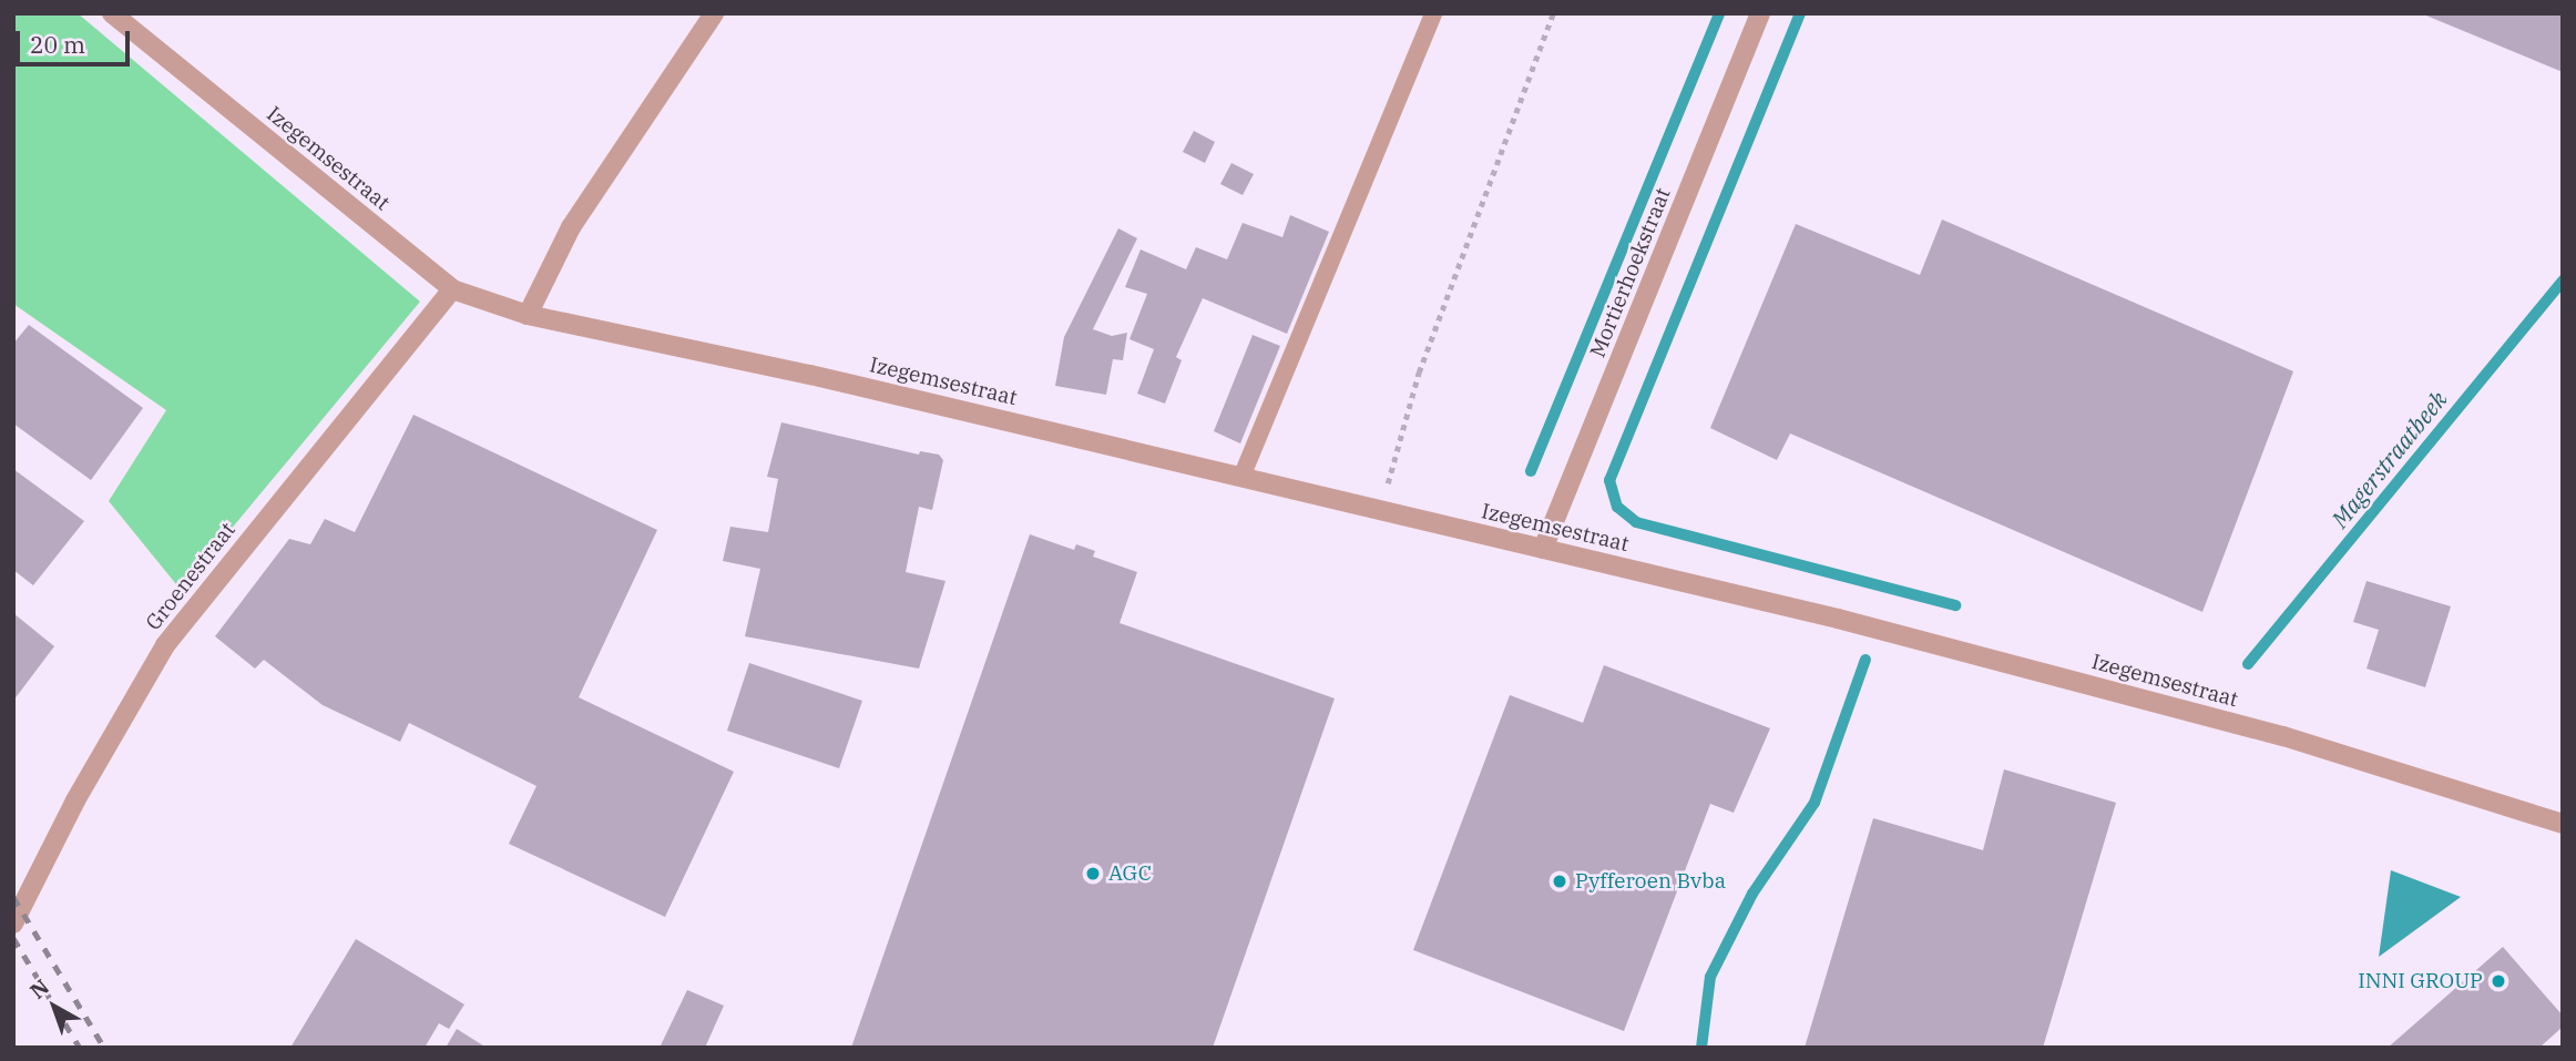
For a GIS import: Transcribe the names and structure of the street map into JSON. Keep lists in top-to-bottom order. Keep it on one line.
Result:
{"streets":{"street":["Izegemsestraat","Mortierhoekstraat","Groenestraat"]},"crossings":[["Izegemsestraat","Mortierhoekstraat"],["Izegemsestraat","Groenestraat"]],"water":["Magerstraatbeek"],"places":["AGC","Pyfferoen Bvba","INNI GROUP"],"scale_bar":"20 m","north":"top left"}
